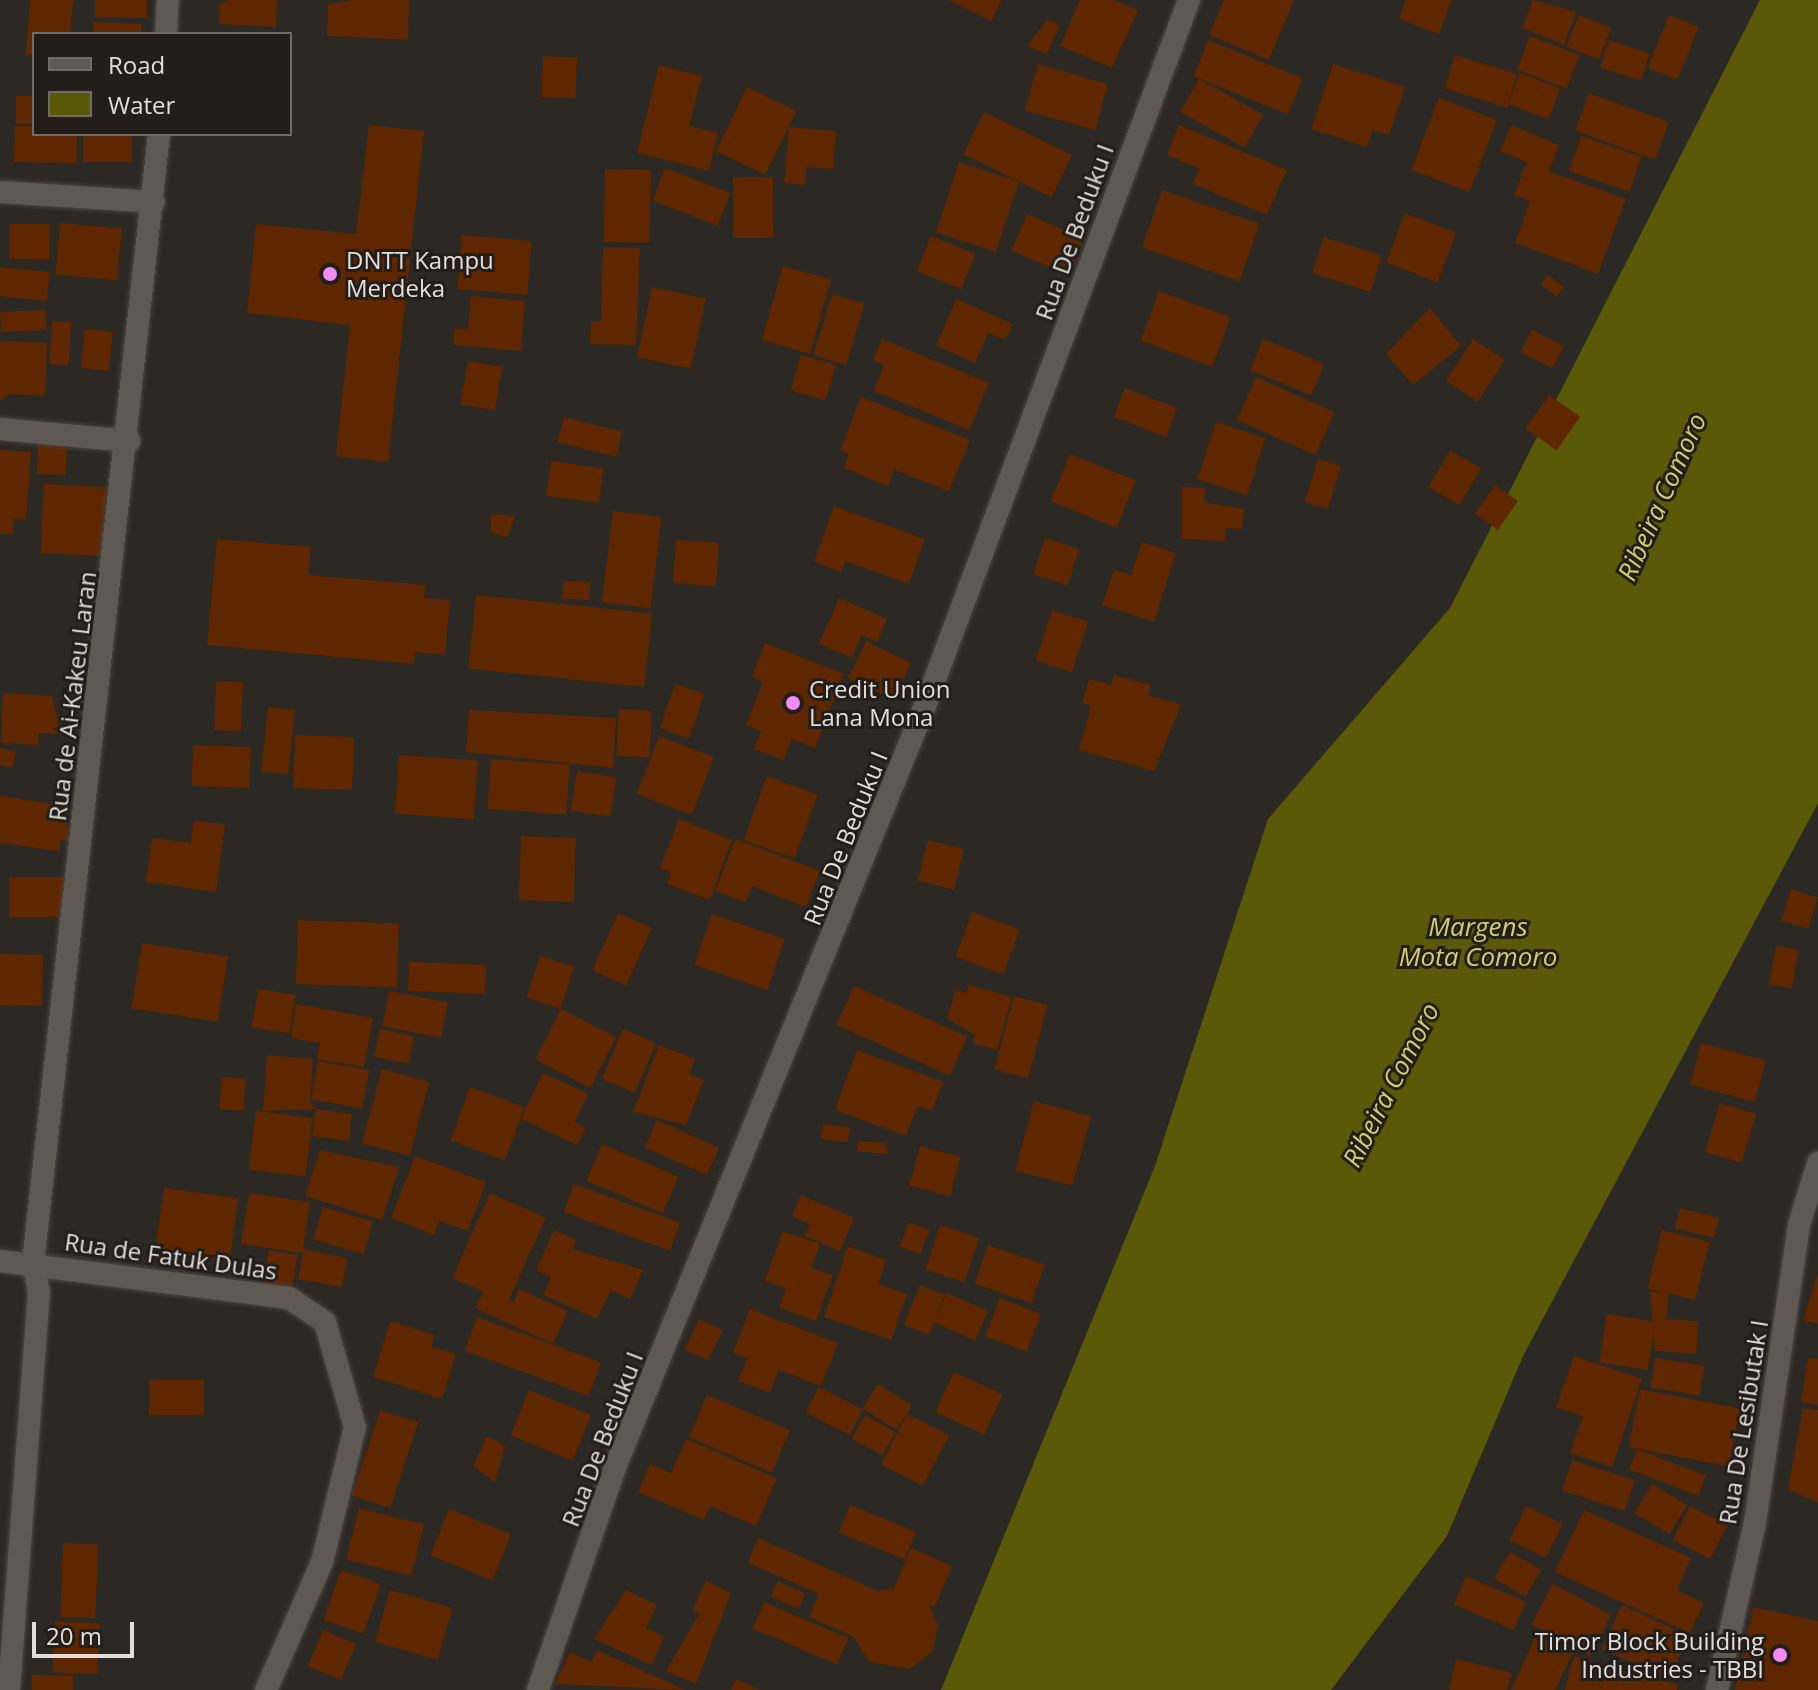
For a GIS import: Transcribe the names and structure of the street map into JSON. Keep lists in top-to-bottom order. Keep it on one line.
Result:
{"streets":{"street":["Rua De Beduku I","Rua de Ai-Kakeu Laran","Rua de Fatuk Dulas","Rua De Lesibutak I"]},"crossings":[["Rua de Ai-Kakeu Laran","Rua de Fatuk Dulas"]],"water":["Ribeira Comoro","Margens Mota Comoro"],"places":["DNTT Kampu Merdeka","Credit Union Lana Mona","Timor Block Building Industries - TBBI"],"legend":["Road","Water"],"scale_bar":"20 m"}
